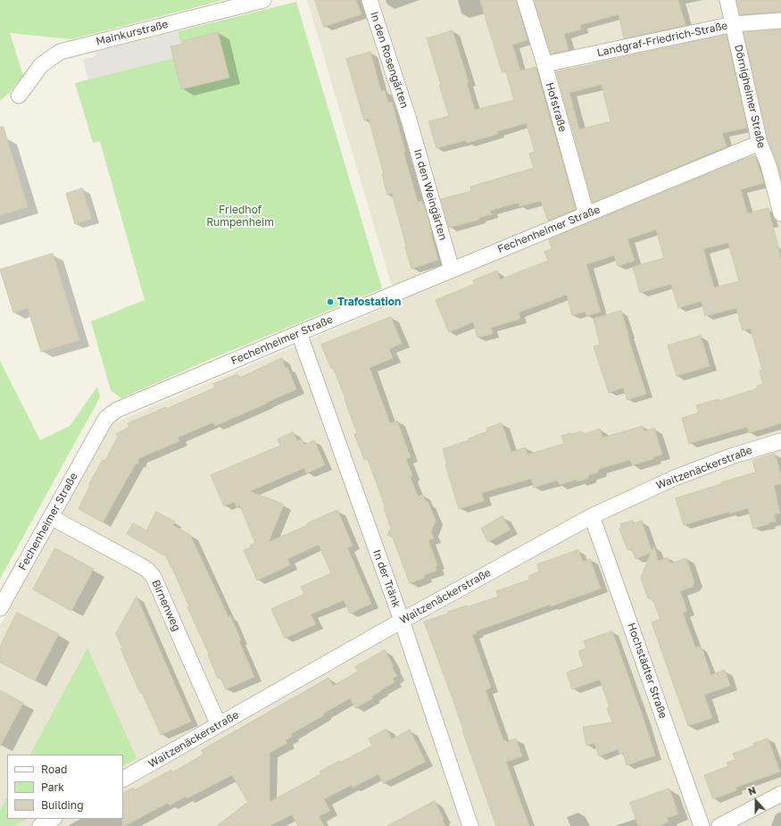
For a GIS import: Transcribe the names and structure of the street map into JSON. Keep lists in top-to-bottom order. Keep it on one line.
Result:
{"streets":{"street":["Mainkurstraße","Landgraf-Friedrich-Straße","In den Rosengärten","Dörnigheimer Straße","Hofstraße","In den Weingärten","Fechenheimer Straße","Waitzenäckerstraße","In der Tränk","Birnenweg","Hochstädter Straße"]},"crossings":[["Landgraf-Friedrich-Straße","Dörnigheimer Straße"],["Landgraf-Friedrich-Straße","Hofstraße"],["In den Rosengärten","In den Weingärten"],["Dörnigheimer Straße","Fechenheimer Straße"],["Hofstraße","Fechenheimer Straße"],["In den Weingärten","Fechenheimer Straße"],["Fechenheimer Straße","In der Tränk"],["Fechenheimer Straße","Birnenweg"],["Waitzenäckerstraße","In der Tränk"],["Waitzenäckerstraße","Birnenweg"],["Waitzenäckerstraße","Hochstädter Straße"]],"parks":["Friedhof Rumpenheim"],"places":["Trafostation"],"legend":["Road","Park","Building"],"north":"top"}
